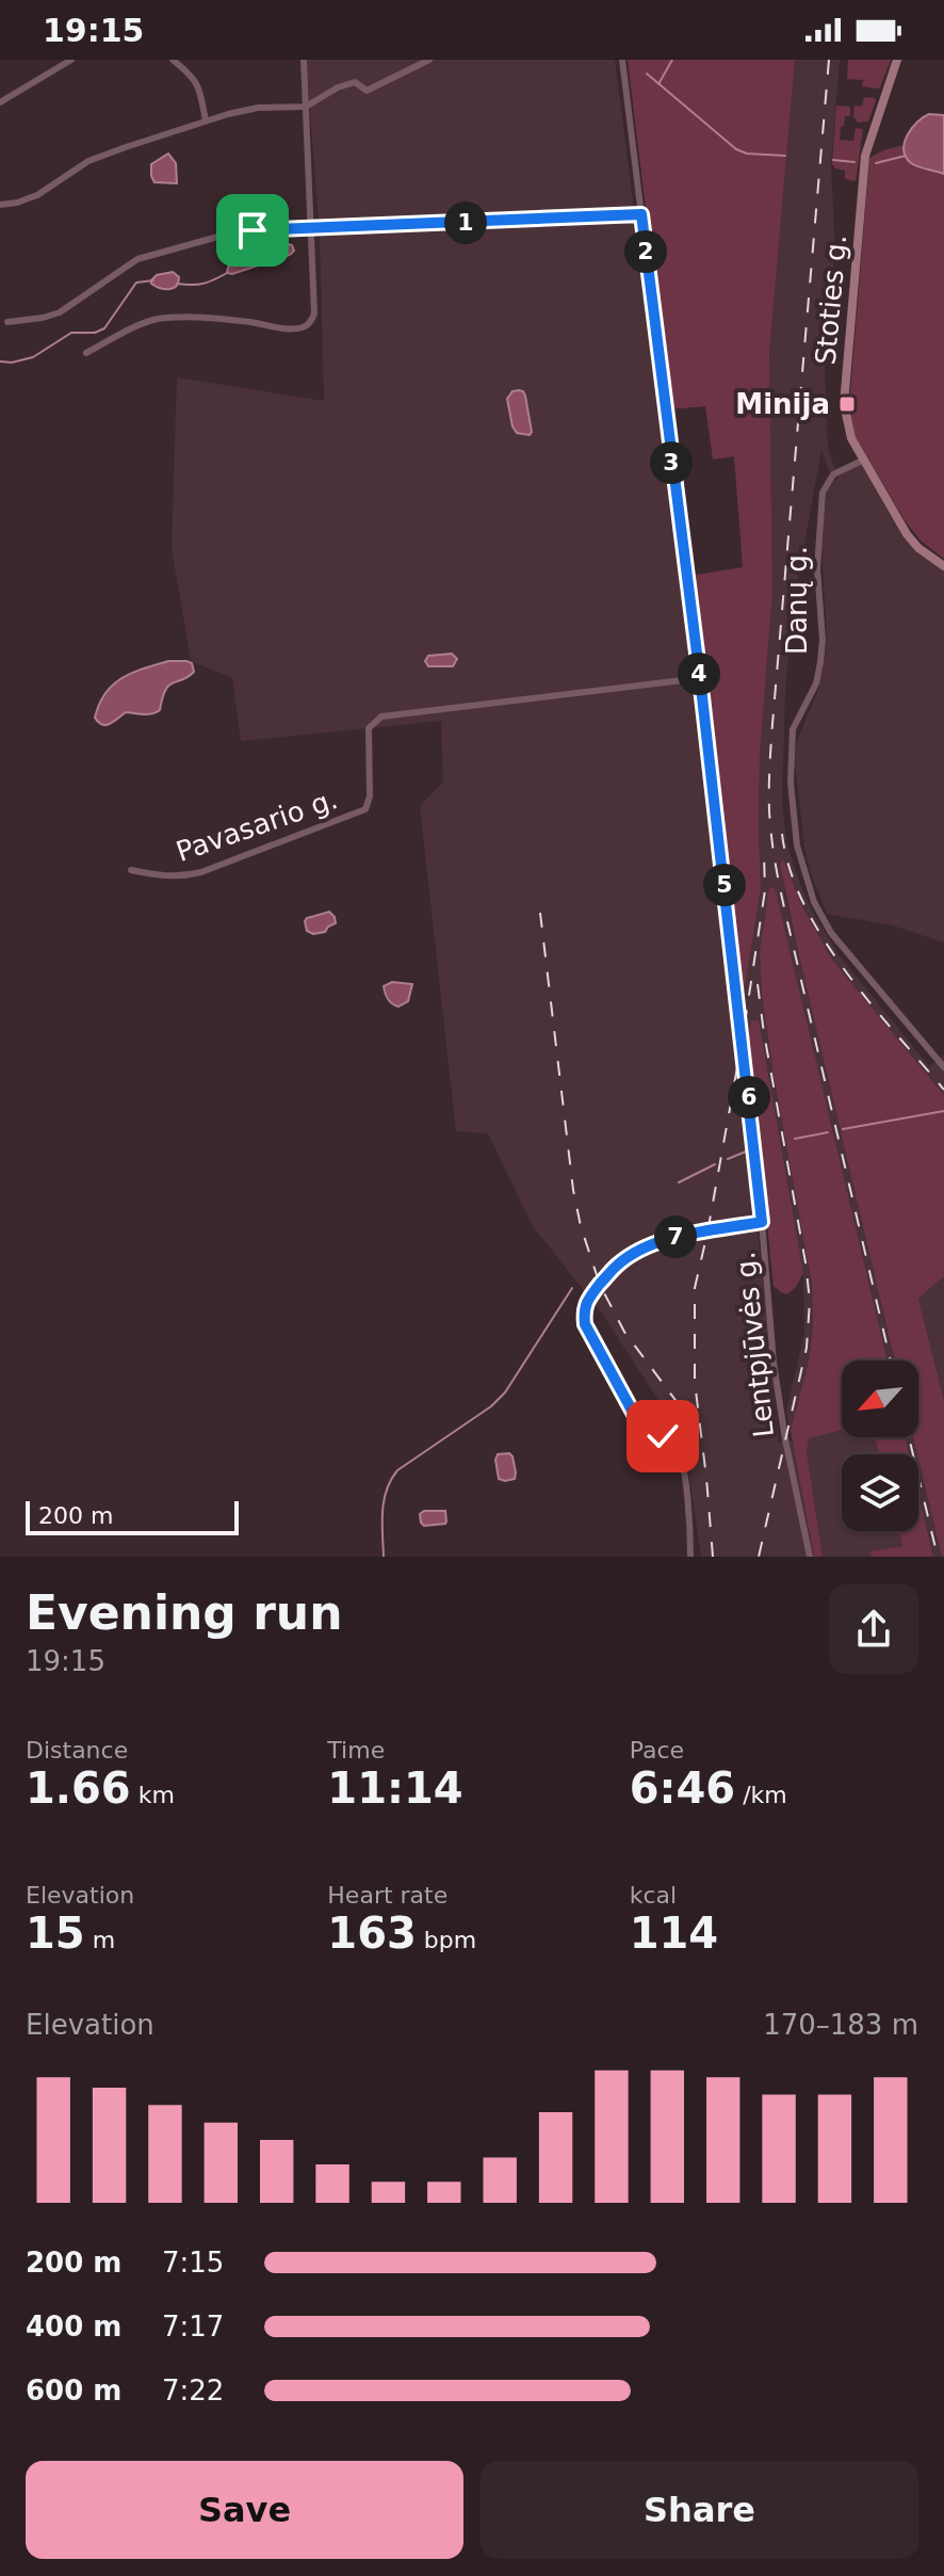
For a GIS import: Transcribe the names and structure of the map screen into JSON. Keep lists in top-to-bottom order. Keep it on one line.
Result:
{"streets":{"main road":["Stoties g."],"street":["Danų g.","Pavasario g.","Lentpjūvės g."]},"crossings":[["Stoties g.","Danų g."],["Pavasario g.","Lentpjūvės g."]],"places":{"transit":["Minija"]},"scale_bar":"200 m","north":"bottom left","page":{"status":"19:15","pins":["1","2","3","4","5","6","7"],"scale":"200 m","heading":["Evening run","19:15"],"stats":[["Distance","1.66 km"],["Time","11:14"],["Pace","6:46 /km"],["Elevation","15 m"],["Heart rate","163 bpm"],["kcal","114"]],"chart":["Elevation","170–183 m"],"list":[{"name":"200 m","note":"7:15"},{"name":"400 m","note":"7:17"},{"name":"600 m","note":"7:22"}],"buttons":["Save","Share"]}}
